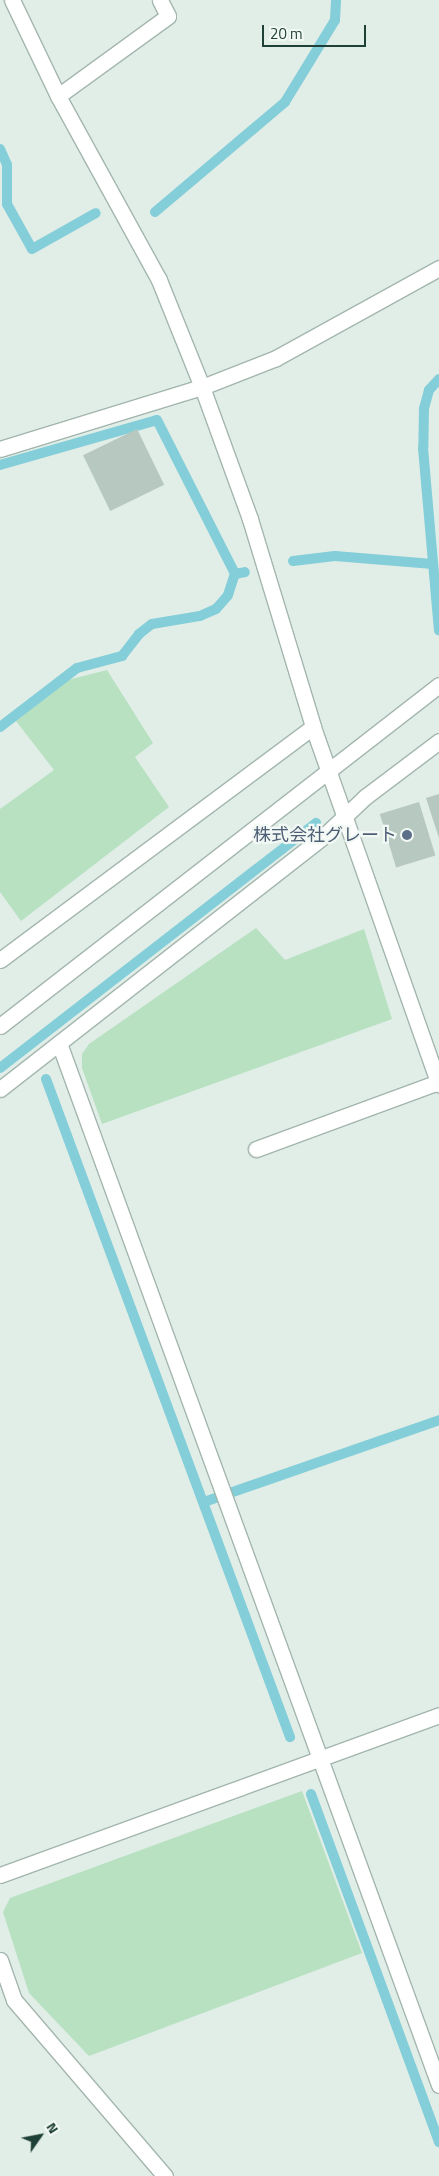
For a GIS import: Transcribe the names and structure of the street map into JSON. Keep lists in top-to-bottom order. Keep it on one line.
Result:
{"places":["株式会社グレート"],"scale_bar":"20 m","north":"top right"}
